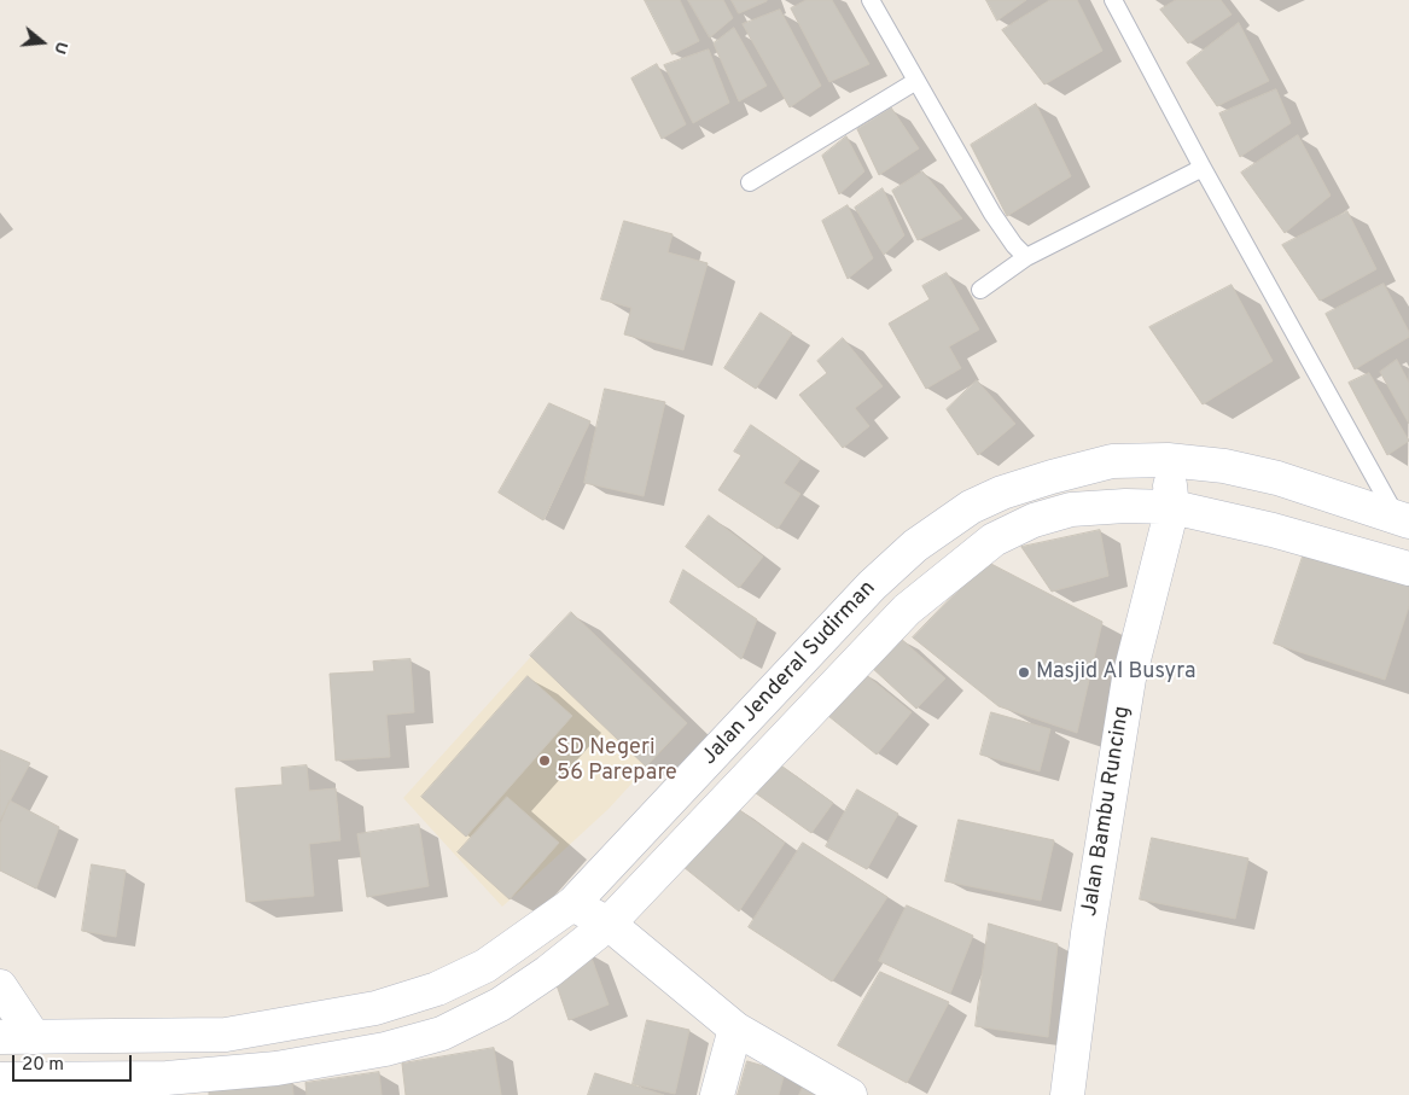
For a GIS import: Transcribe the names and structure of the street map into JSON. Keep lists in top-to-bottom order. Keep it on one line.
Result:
{"streets":{"main road":["Jalan Jenderal Sudirman","Jalan Bambu Runcing"]},"crossings":[["Jalan Jenderal Sudirman","Jalan Bambu Runcing"]],"places":["Masjid Al Busyra","SD Negeri 56 Parepare"],"scale_bar":"20 m","north":"right"}
